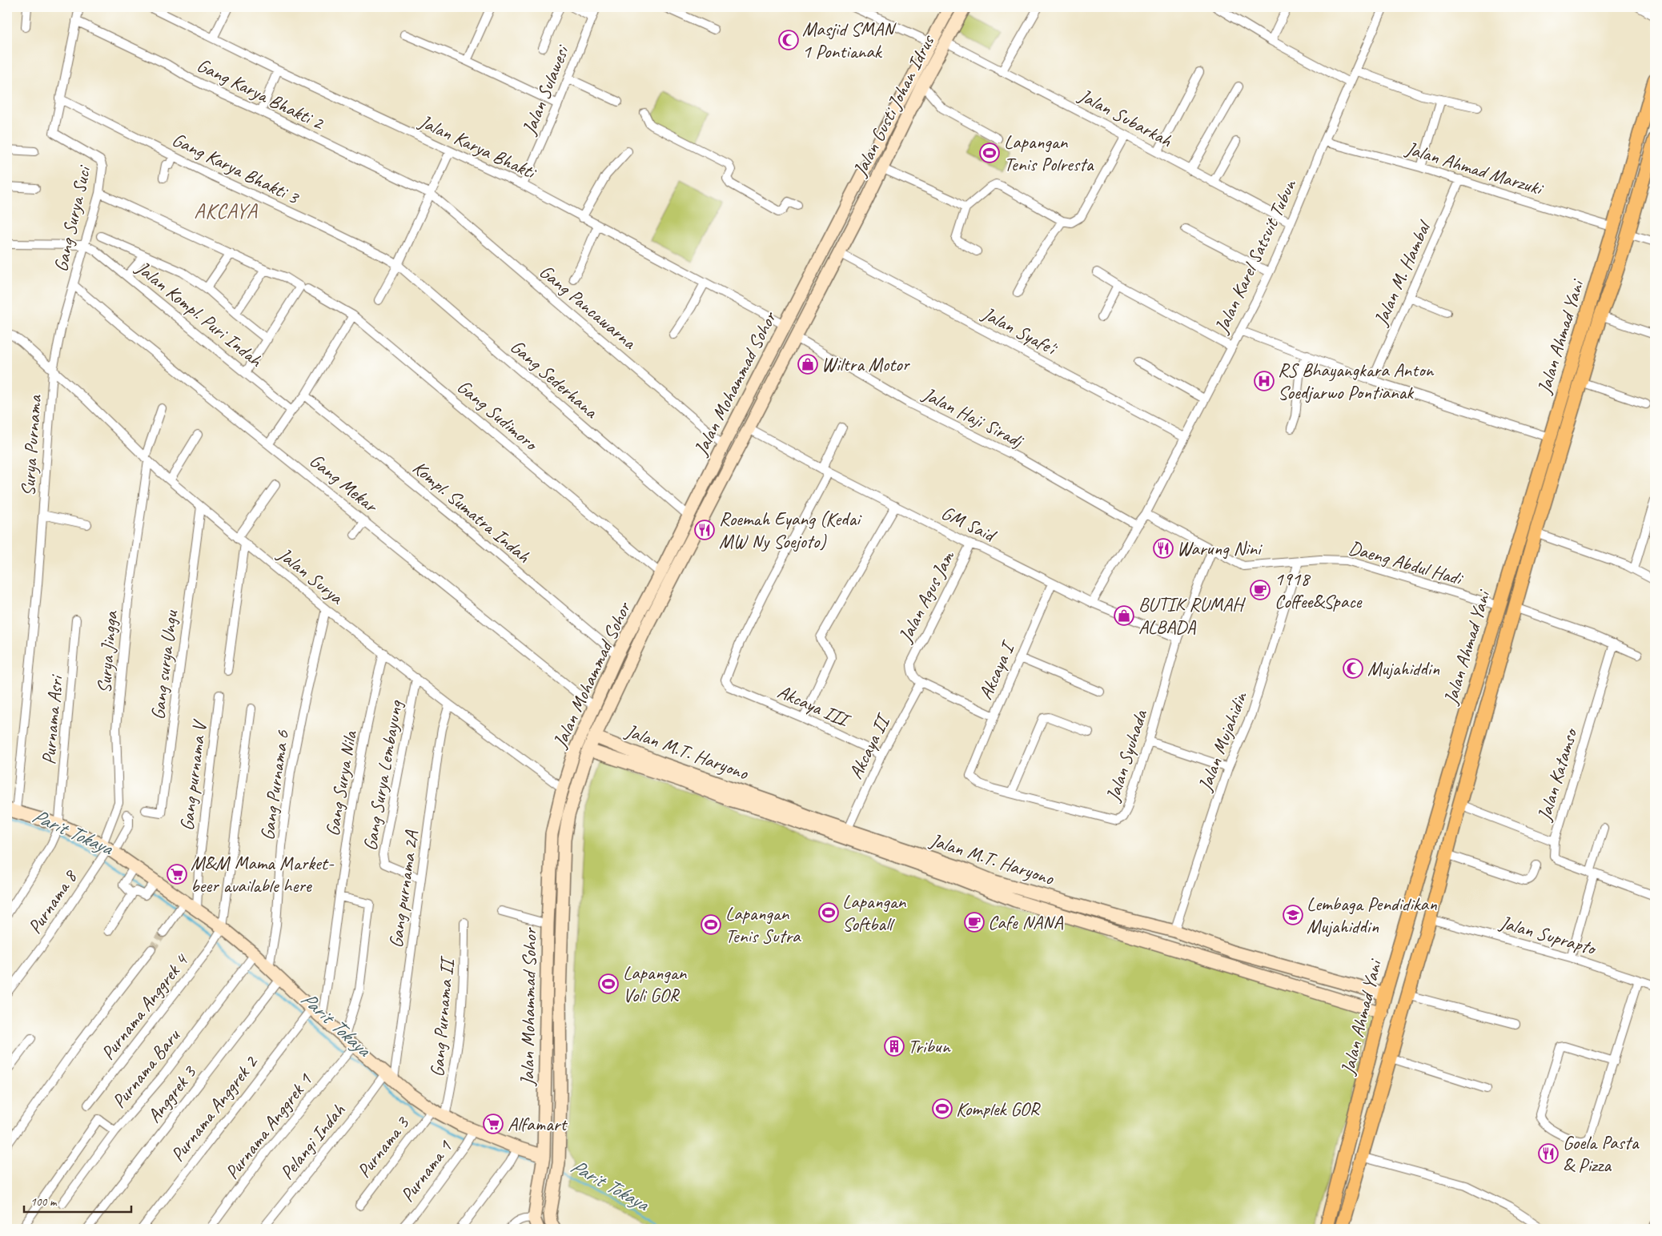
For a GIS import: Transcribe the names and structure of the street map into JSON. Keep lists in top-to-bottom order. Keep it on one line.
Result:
{"streets":{"main road":["Jalan Ahmad Yani"],"street":["Jalan Sulawesi","Gang Karya Bhakti 2","Jalan Gusti Johan Idrus","Jalan Subarkah","Jalan Karya Bhakti","Gang Karya Bhakti 3","Jalan Ahmad Marzuki","Gang Surya Suci","Jalan Karel Satsuit Tubun","Jalan M. Hambal","Gang Pancawarna","Jalan Kompl. Puri Indah","Jalan Syafe'i","Gang Sederhana","Jalan Mohammad Sohor","Gang Sudimoro","Jalan Haji Siradj","Surya Purnama","Gang Mekar","Kompl. Sumatra Indah","GM Said","Daeng Abdul Hadi","Jalan Surya","Jalan Agus Jam","Surya Jingga","Gang surya Ungu","Akcaya I","Akcaya III","Purnama Asri","Jalan Mujahidin","Akcaya II","Jalan M.T. Haryono","Jalan Syuhada","Jalan Katamso","Gang Surya Lembayung","Gang purnama V","Gang Surya Nila","Gang Purnama 6","Gang purnama 2A","Purnama 8","Jalan Suprapto","Purnama Anggrek 4","Gang Purnama II","Purnama Baru","Anggrek 3","Purnama Anggrek 2","Purnama Anggrek 1","Pelangi Indah","Purnama 3","Purnama 1"]},"crossings":[["Jalan Sulawesi","Jalan Karya Bhakti"],["Gang Karya Bhakti 2","Gang Surya Suci"],["Gang Karya Bhakti 2","Gang Pancawarna"],["Jalan Gusti Johan Idrus","Jalan Subarkah"],["Jalan Gusti Johan Idrus","Jalan Mohammad Sohor"],["Jalan Subarkah","Jalan Karel Satsuit Tubun"],["Jalan Karya Bhakti","Jalan Mohammad Sohor"],["Gang Karya Bhakti 3","Gang Surya Suci"],["Gang Karya Bhakti 3","Gang Sederhana"],["Jalan Ahmad Marzuki","Jalan Karel Satsuit Tubun"],["Jalan Ahmad Marzuki","Jalan M. Hambal"],["Jalan Ahmad Marzuki","Jalan Ahmad Yani"],["Gang Surya Suci","Jalan Kompl. Puri Indah"],["Gang Surya Suci","Gang Sudimoro"],["Gang Surya Suci","Surya Purnama"],["Gang Surya Suci","Gang Mekar"],["Gang Surya Suci","Jalan Surya"],["Jalan Karel Satsuit Tubun","Jalan Syafe'i"],["Jalan Karel Satsuit Tubun","Jalan Haji Siradj"],["Jalan Karel Satsuit Tubun","GM Said"],["Jalan Karel Satsuit Tubun","Daeng Abdul Hadi"],["Gang Pancawarna","Jalan Mohammad Sohor"],["Jalan Syafe'i","Jalan Mohammad Sohor"],["Jalan Ahmad Yani","Daeng Abdul Hadi"],["Jalan Ahmad Yani","Jalan M.T. Haryono"],["Jalan Ahmad Yani","Jalan Katamso"],["Jalan Ahmad Yani","Jalan Suprapto"],["Gang Sederhana","Jalan Mohammad Sohor"],["Jalan Mohammad Sohor","Gang Sudimoro"],["Jalan Mohammad Sohor","Jalan Haji Siradj"],["Jalan Mohammad Sohor","Gang Mekar"],["Jalan Mohammad Sohor","Kompl. Sumatra Indah"],["Jalan Mohammad Sohor","GM Said"],["Jalan Mohammad Sohor","Jalan Surya"],["Jalan Mohammad Sohor","Jalan M.T. Haryono"],["Surya Purnama","Jalan Surya"],["GM Said","Jalan Agus Jam"],["GM Said","Akcaya I"],["GM Said","Akcaya III"],["GM Said","Jalan Syuhada"],["Daeng Abdul Hadi","Jalan Mujahidin"],["Daeng Abdul Hadi","Jalan Syuhada"],["Jalan Surya","Surya Jingga"],["Jalan Surya","Gang surya Ungu"],["Jalan Surya","Gang Surya Lembayung"],["Jalan Surya","Gang Surya Nila"],["Jalan Surya","Gang Purnama 6"],["Jalan Surya","Gang purnama 2A"],["Jalan Agus Jam","Akcaya II"],["Surya Jingga","Purnama 8"],["Akcaya I","Jalan Syuhada"],["Akcaya III","Akcaya II"],["Jalan Mujahidin","Jalan M.T. Haryono"],["Akcaya II","Jalan M.T. Haryono"],["Gang Surya Lembayung","Gang purnama 2A"],["Gang purnama 2A","Pelangi Indah"]],"districts":["AKCAYA"],"water":["Parit Tokaya"],"places":{"mosque":["Masjid SMAN 1 Pontianak","Mujahiddin"],"sports":["Lapangan Tenis Polresta","Lapangan Softball","Lapangan Tenis Sutra","Lapangan Voli GOR","Komplek GOR"],"shop":["Wiltra Motor","BUTIK RUMAH ALBADA"],"hospital":["RS Bhayangkara Anton Soedjarwo Pontianak"],"restaurant":["Roemah Eyang (Kedai MW Ny Soejoto)","Warung Nini","Goela Pasta & Pizza"],"cafe":["1918 Coffee&Space","Cafe NANA"],"supermarket":["M&M Mama Market- beer available here","Alfamart"],"school or university":["Lembaga Pendidikan Mujahiddin"],"building":["Tribun"]},"scale_bar":"100 m"}
